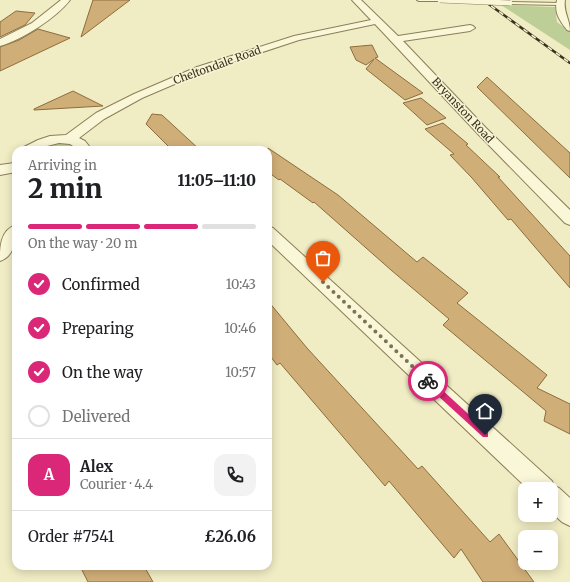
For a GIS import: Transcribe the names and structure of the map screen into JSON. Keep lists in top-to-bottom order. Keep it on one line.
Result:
{"streets":{"street":["Cheltondale Road","Bryanston Road"]},"crossings":[["Cheltondale Road","Bryanston Road"]],"page":{"heading":["2 min","Arriving in","11:05–11:10"],"panel":["Alex","Courier · 4.4","Order #7541","£26.06"],"bar":"On the way · 20 m","list":[["Confirmed","10:43"],["Preparing","10:46"],["On the way","10:57"],"Delivered"],"round":"A","map_buttons":["+","−"]}}
